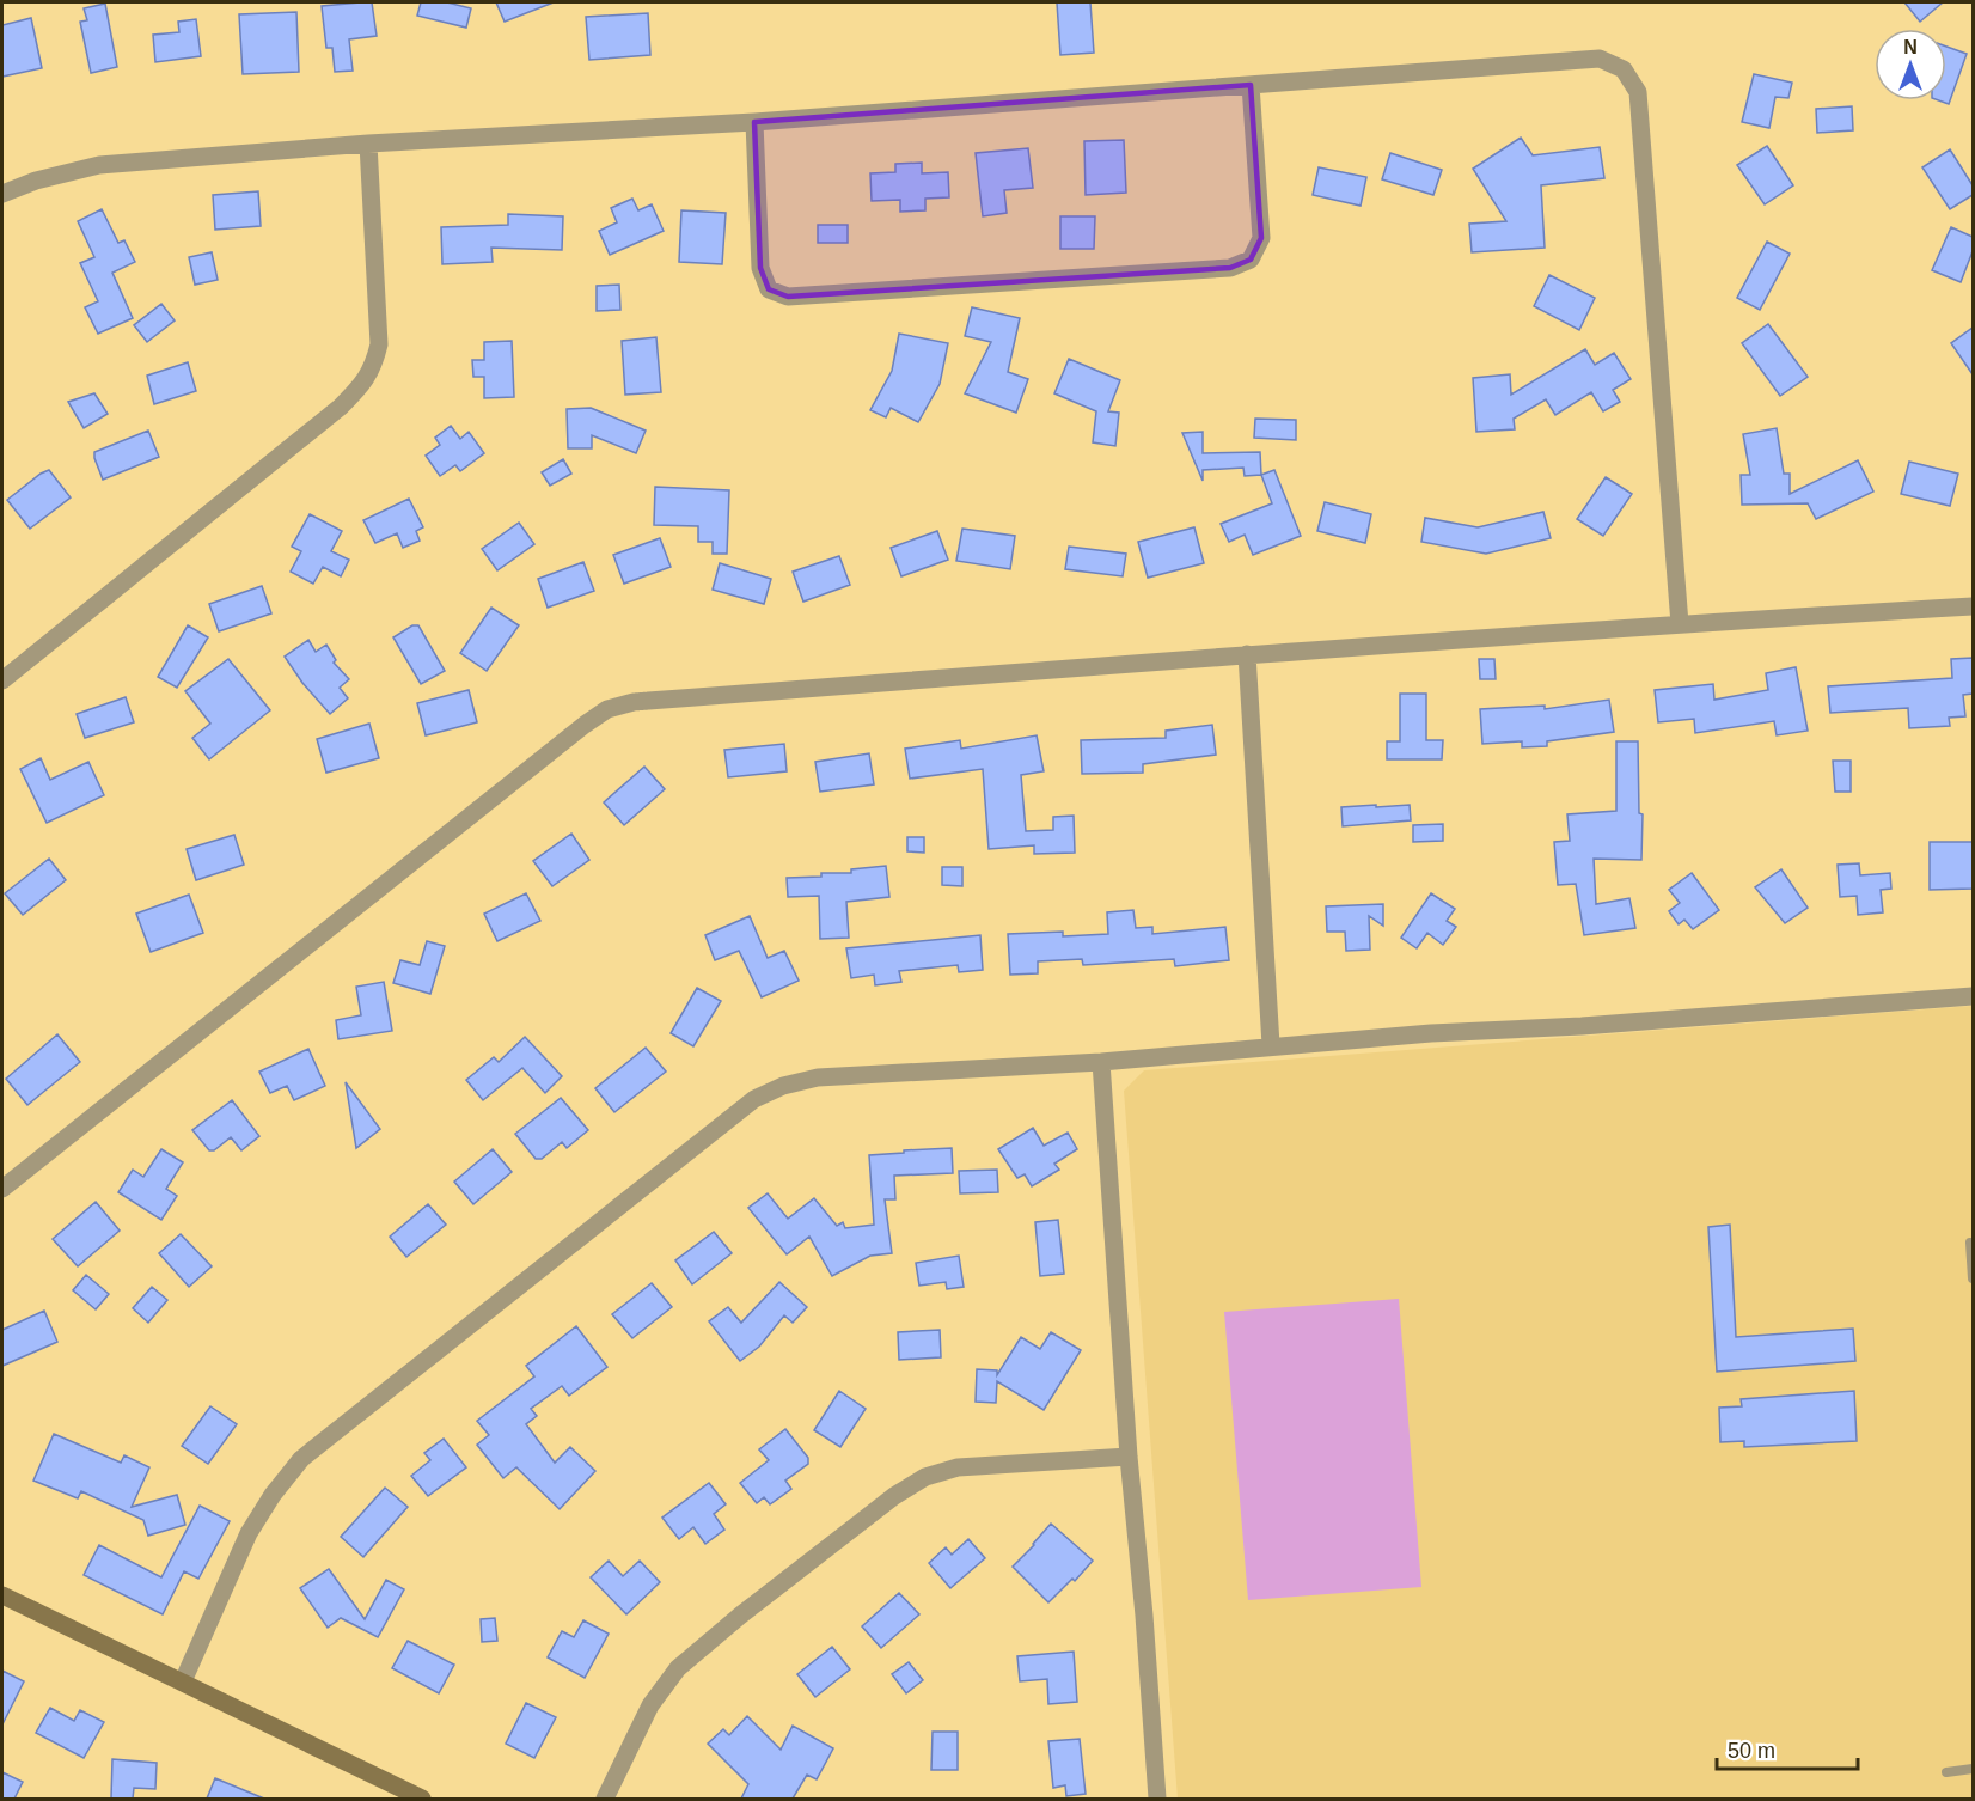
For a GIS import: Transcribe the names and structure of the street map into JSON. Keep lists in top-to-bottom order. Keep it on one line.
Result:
{"scale_bar":"50 m","north":"top"}
